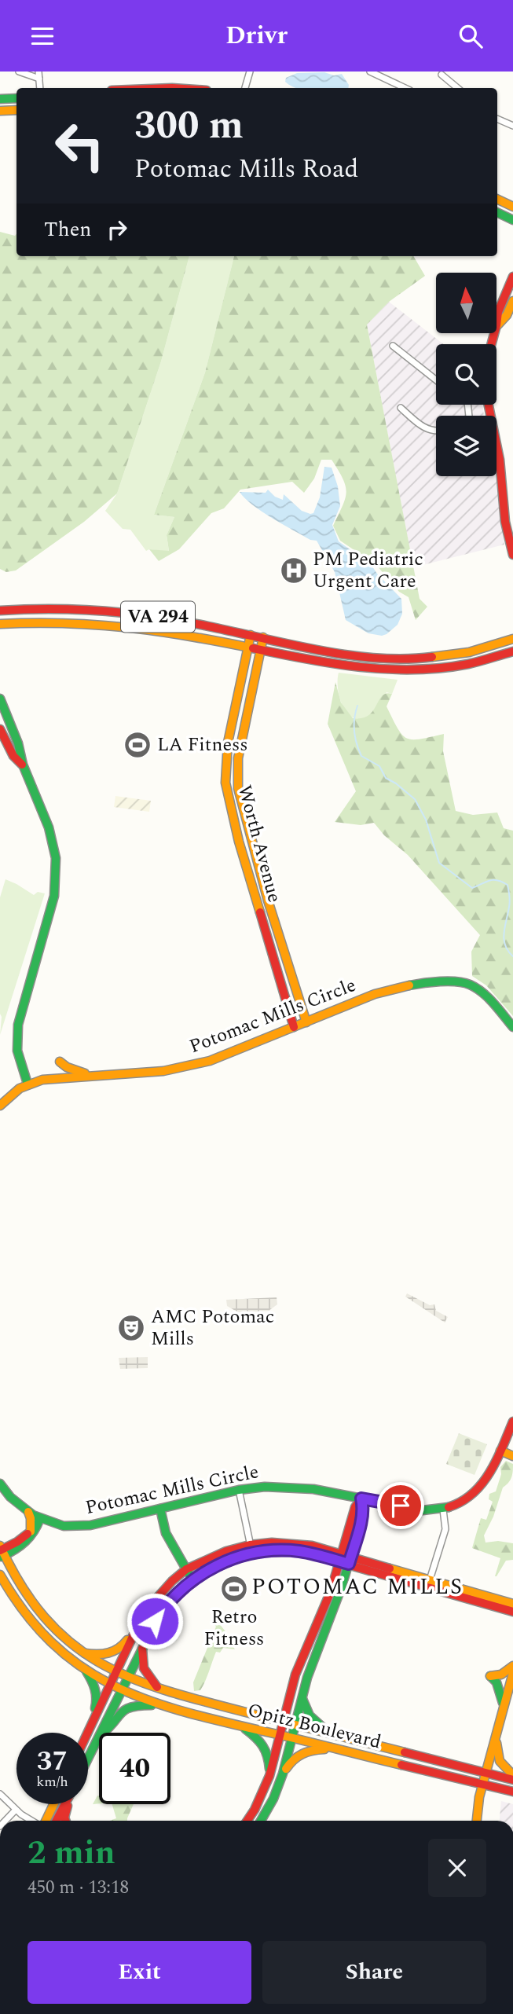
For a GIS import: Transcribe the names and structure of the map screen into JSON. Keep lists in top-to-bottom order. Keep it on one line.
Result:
{"streets":{"main road":["VA 294","Worth Avenue","Potomac Mills Circle","Opitz Boulevard"]},"crossings":[["VA 294","Worth Avenue"],["Worth Avenue","Potomac Mills Circle"]],"districts":["POTOMAC MILLS"],"places":{"hospital":["PM Pediatric Urgent Care"],"sports":["LA Fitness","Retro Fitness"],"theatre":["AMC Potomac Mills"]},"north":"top","page":{"header":"Drivr","turn":["300 m","Potomac Mills Road"],"then":"Then","speed":"37 km/h","limit":"40","heading":["2 min","450 m · 13:18"],"buttons":["Exit","Share"]}}
